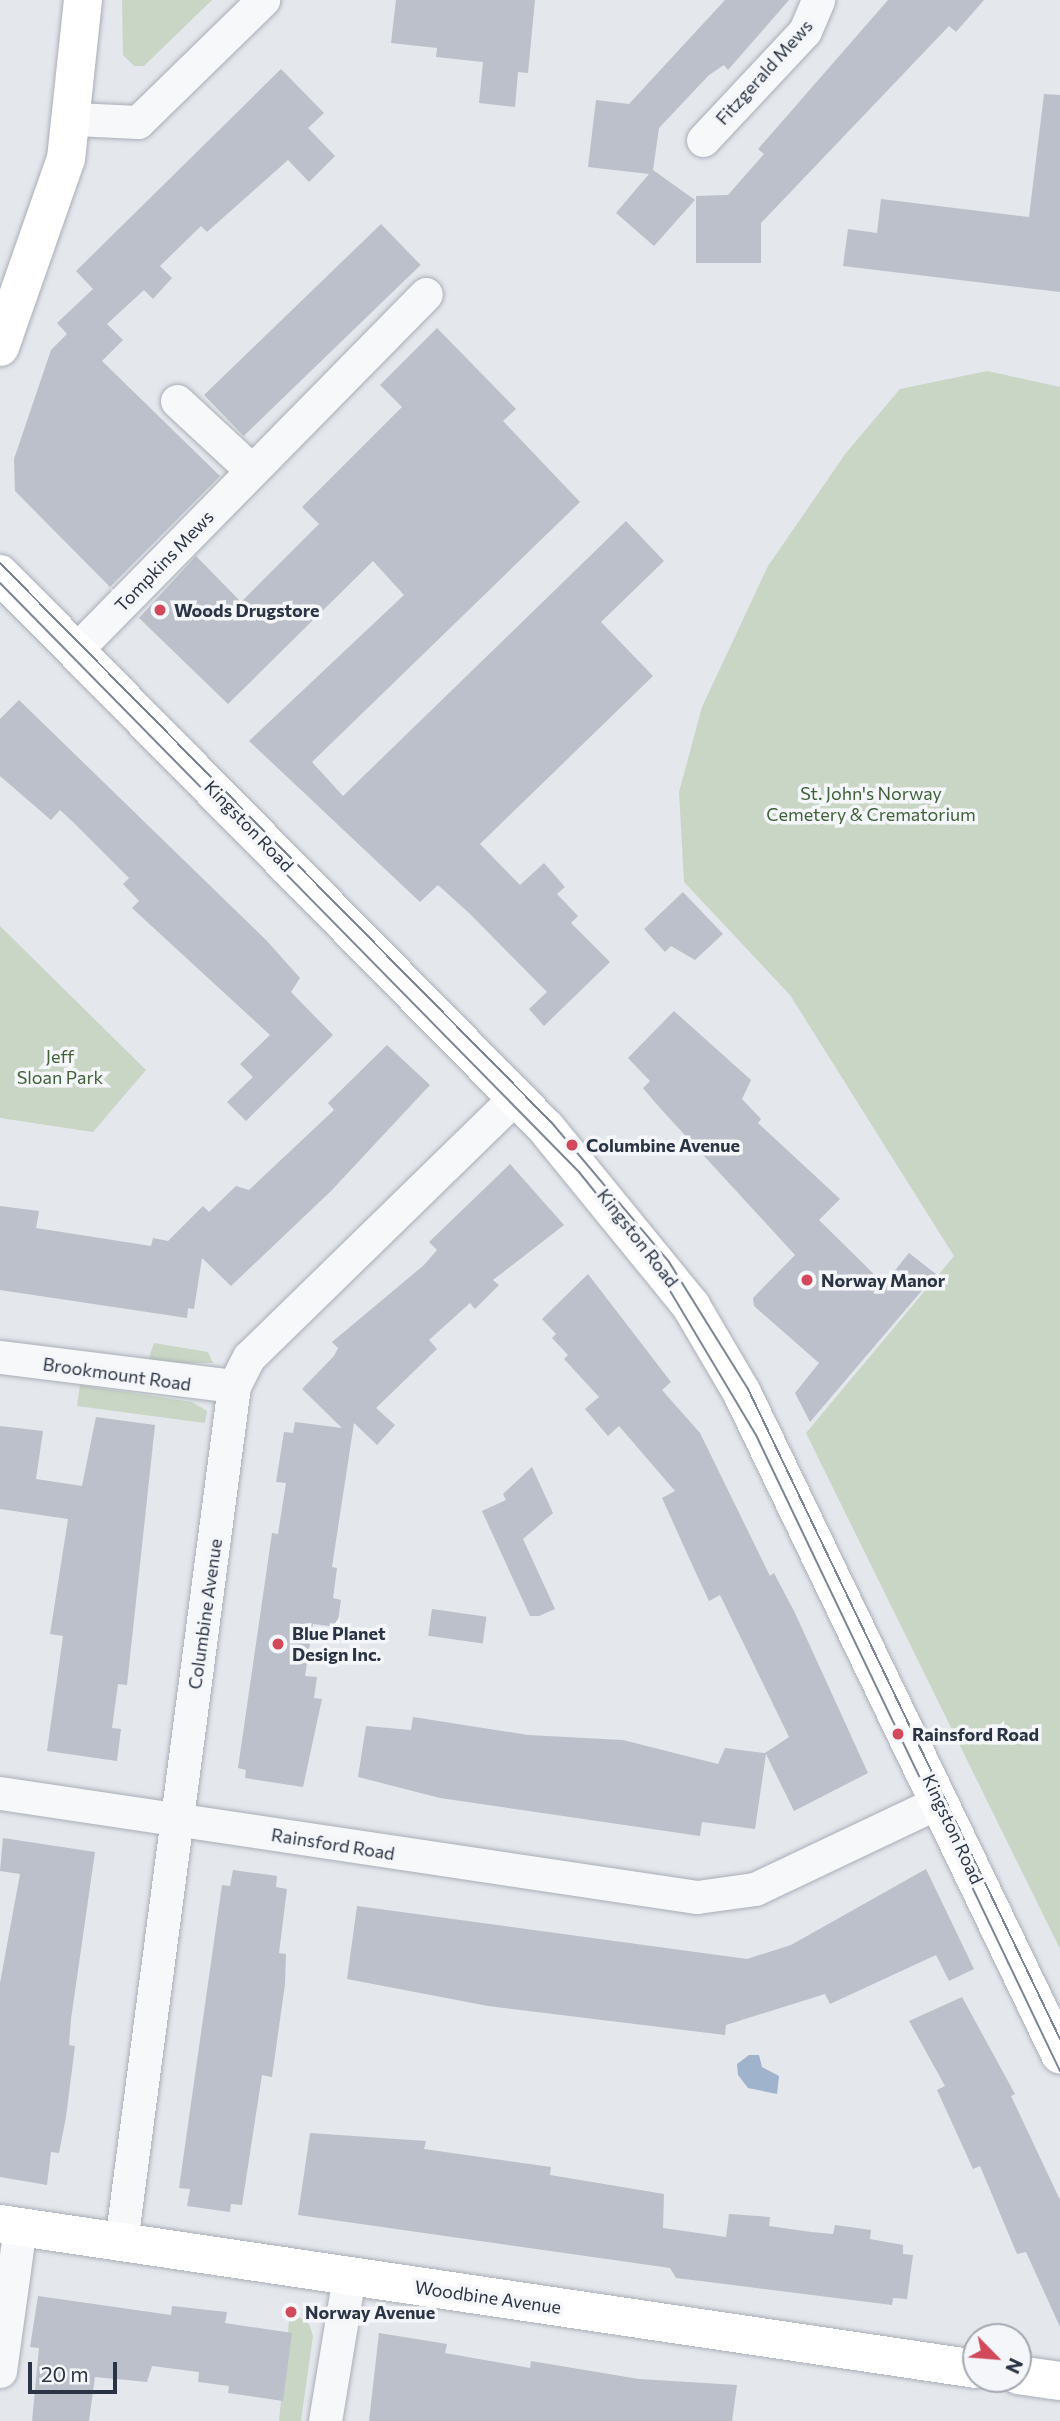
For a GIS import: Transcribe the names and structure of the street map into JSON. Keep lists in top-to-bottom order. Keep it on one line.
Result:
{"streets":{"main road":["Kingston Road","Woodbine Avenue"],"street":["Fitzgerald Mews","Tompkins Mews","Brookmount Road","Columbine Avenue","Rainsford Road"]},"crossings":[["Tompkins Mews","Kingston Road"],["Kingston Road","Columbine Avenue"],["Kingston Road","Rainsford Road"],["Brookmount Road","Columbine Avenue"],["Columbine Avenue","Rainsford Road"],["Columbine Avenue","Woodbine Avenue"]],"parks":["St. John's Norway Cemetery & Crematorium","Jeff Sloan Park"],"places":["Woods Drugstore","Columbine Avenue","Norway Manor","Blue Planet Design Inc.","Rainsford Road","Norway Avenue"],"scale_bar":"20 m","north":"bottom right"}
